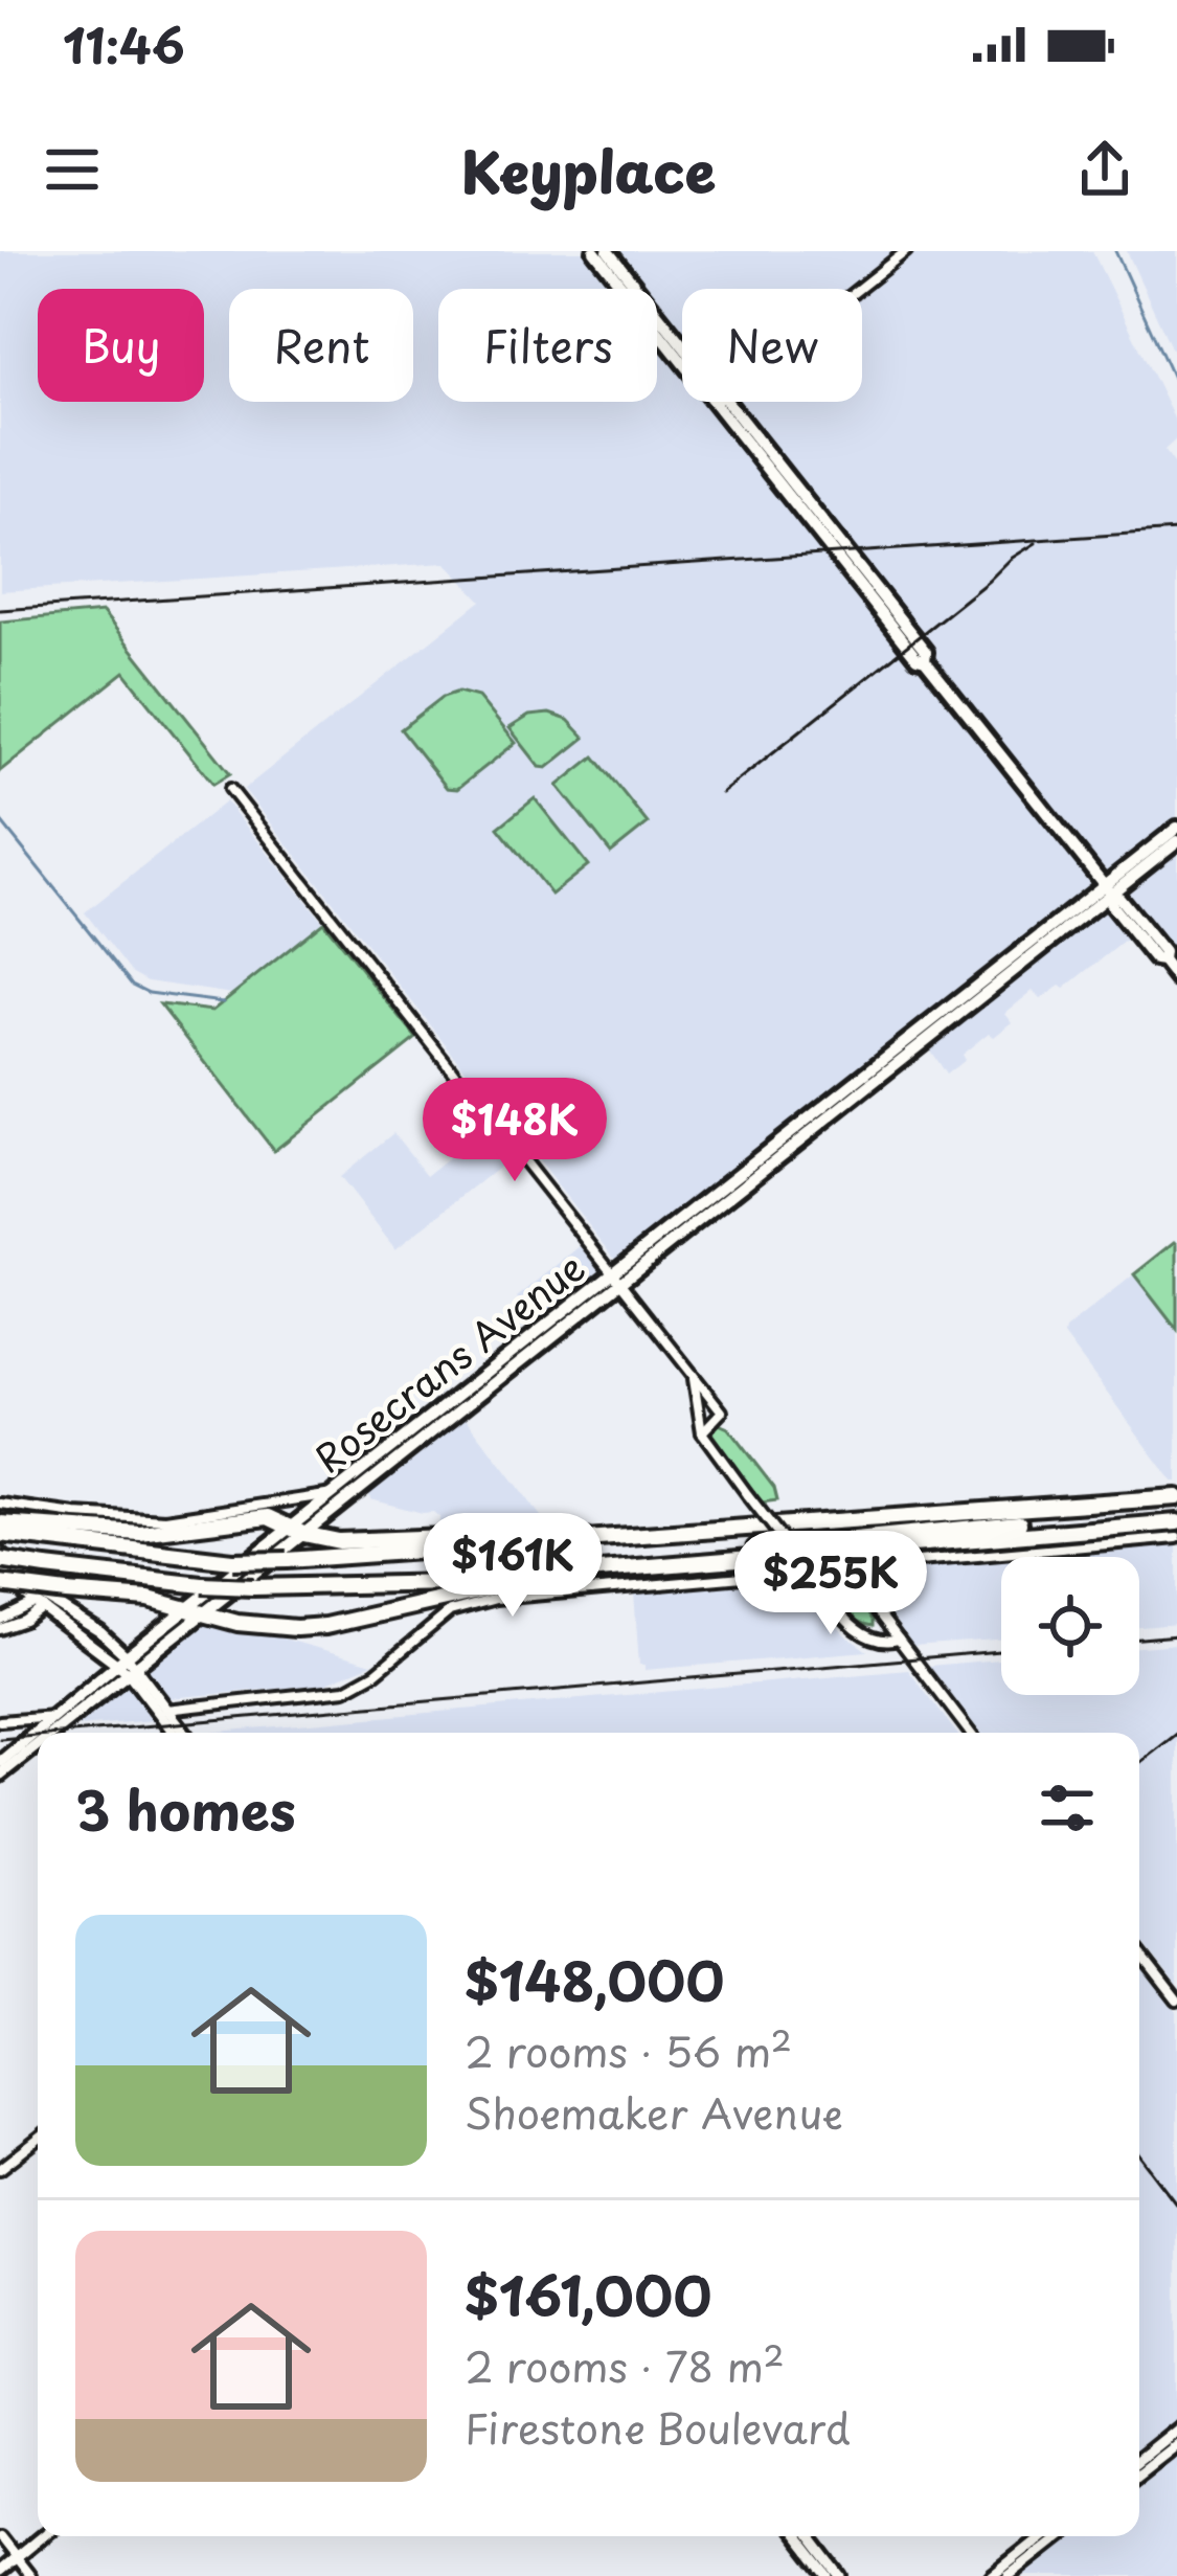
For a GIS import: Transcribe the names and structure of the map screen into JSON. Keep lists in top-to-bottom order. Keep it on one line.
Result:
{"streets":{"main road":["Rosecrans Avenue"]},"page":{"status":"11:46","header":"Keyplace","chip":["Buy","Rent","Filters","New"],"price":["$148K","$161K","$255K"],"heading":"3 homes","list":[{"name":"$148,000","note":"2 rooms · 56 m² · Shoemaker Avenue"},{"name":"$161,000","note":"2 rooms · 78 m² · Firestone Boulevard"}]}}
